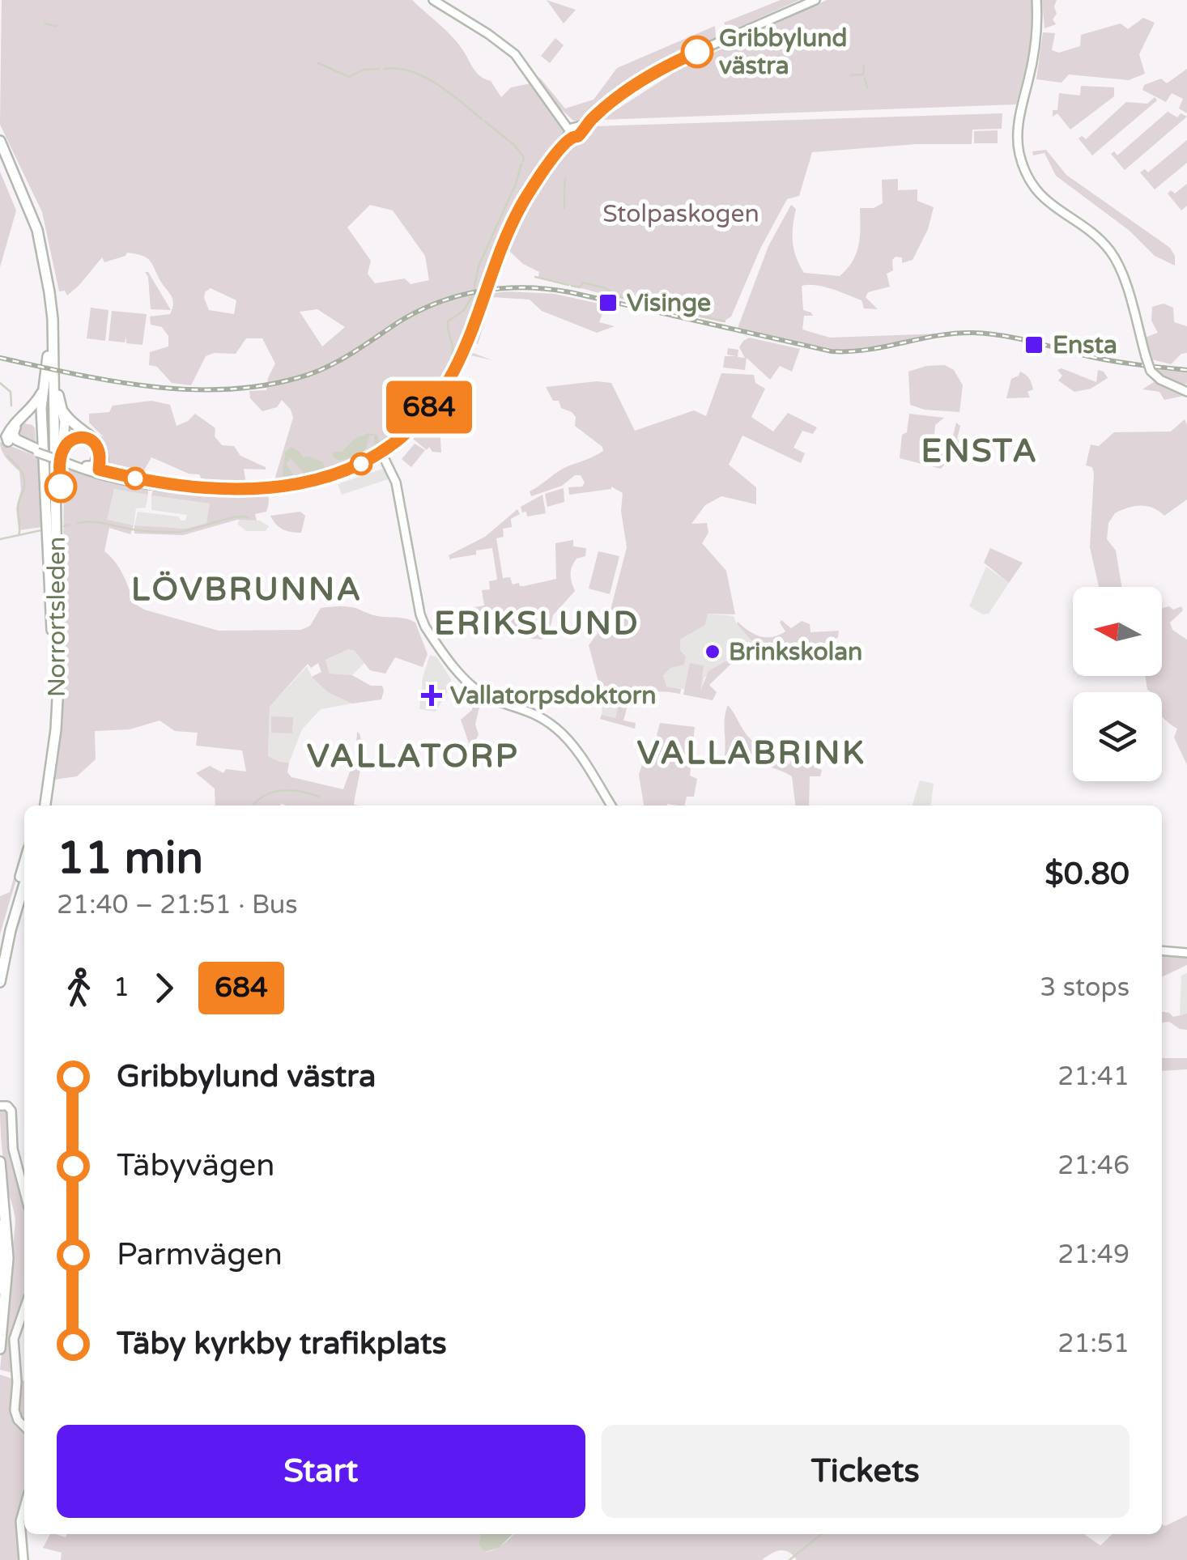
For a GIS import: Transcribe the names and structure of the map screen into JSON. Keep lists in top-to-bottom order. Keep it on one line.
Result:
{"streets":{"highway":["Norrortsleden"]},"districts":["ENSTA","LÖVBRUNNA","ERIKSLUND","VALLABRINK","VALLATORP"],"parks":["Stolpaskogen"],"places":{"other":["Gribbylund västra","Brinkskolan"],"transit":["Visinge","Ensta"],"health":["Vallatorpsdoktorn"]},"lines":["bus line 684"],"north":"left","page":{"on_map":"684","heading":["11 min","21:40 – 21:51 · Bus","$0.80"],"legs":["1","684","3 stops"],"list":[{"name":"Gribbylund västra","value":"21:41"},{"name":"Täbyvägen","value":"21:46"},{"name":"Parmvägen","value":"21:49"},{"name":"Täby kyrkby trafikplats","value":"21:51"}],"buttons":["Start","Tickets"]}}
